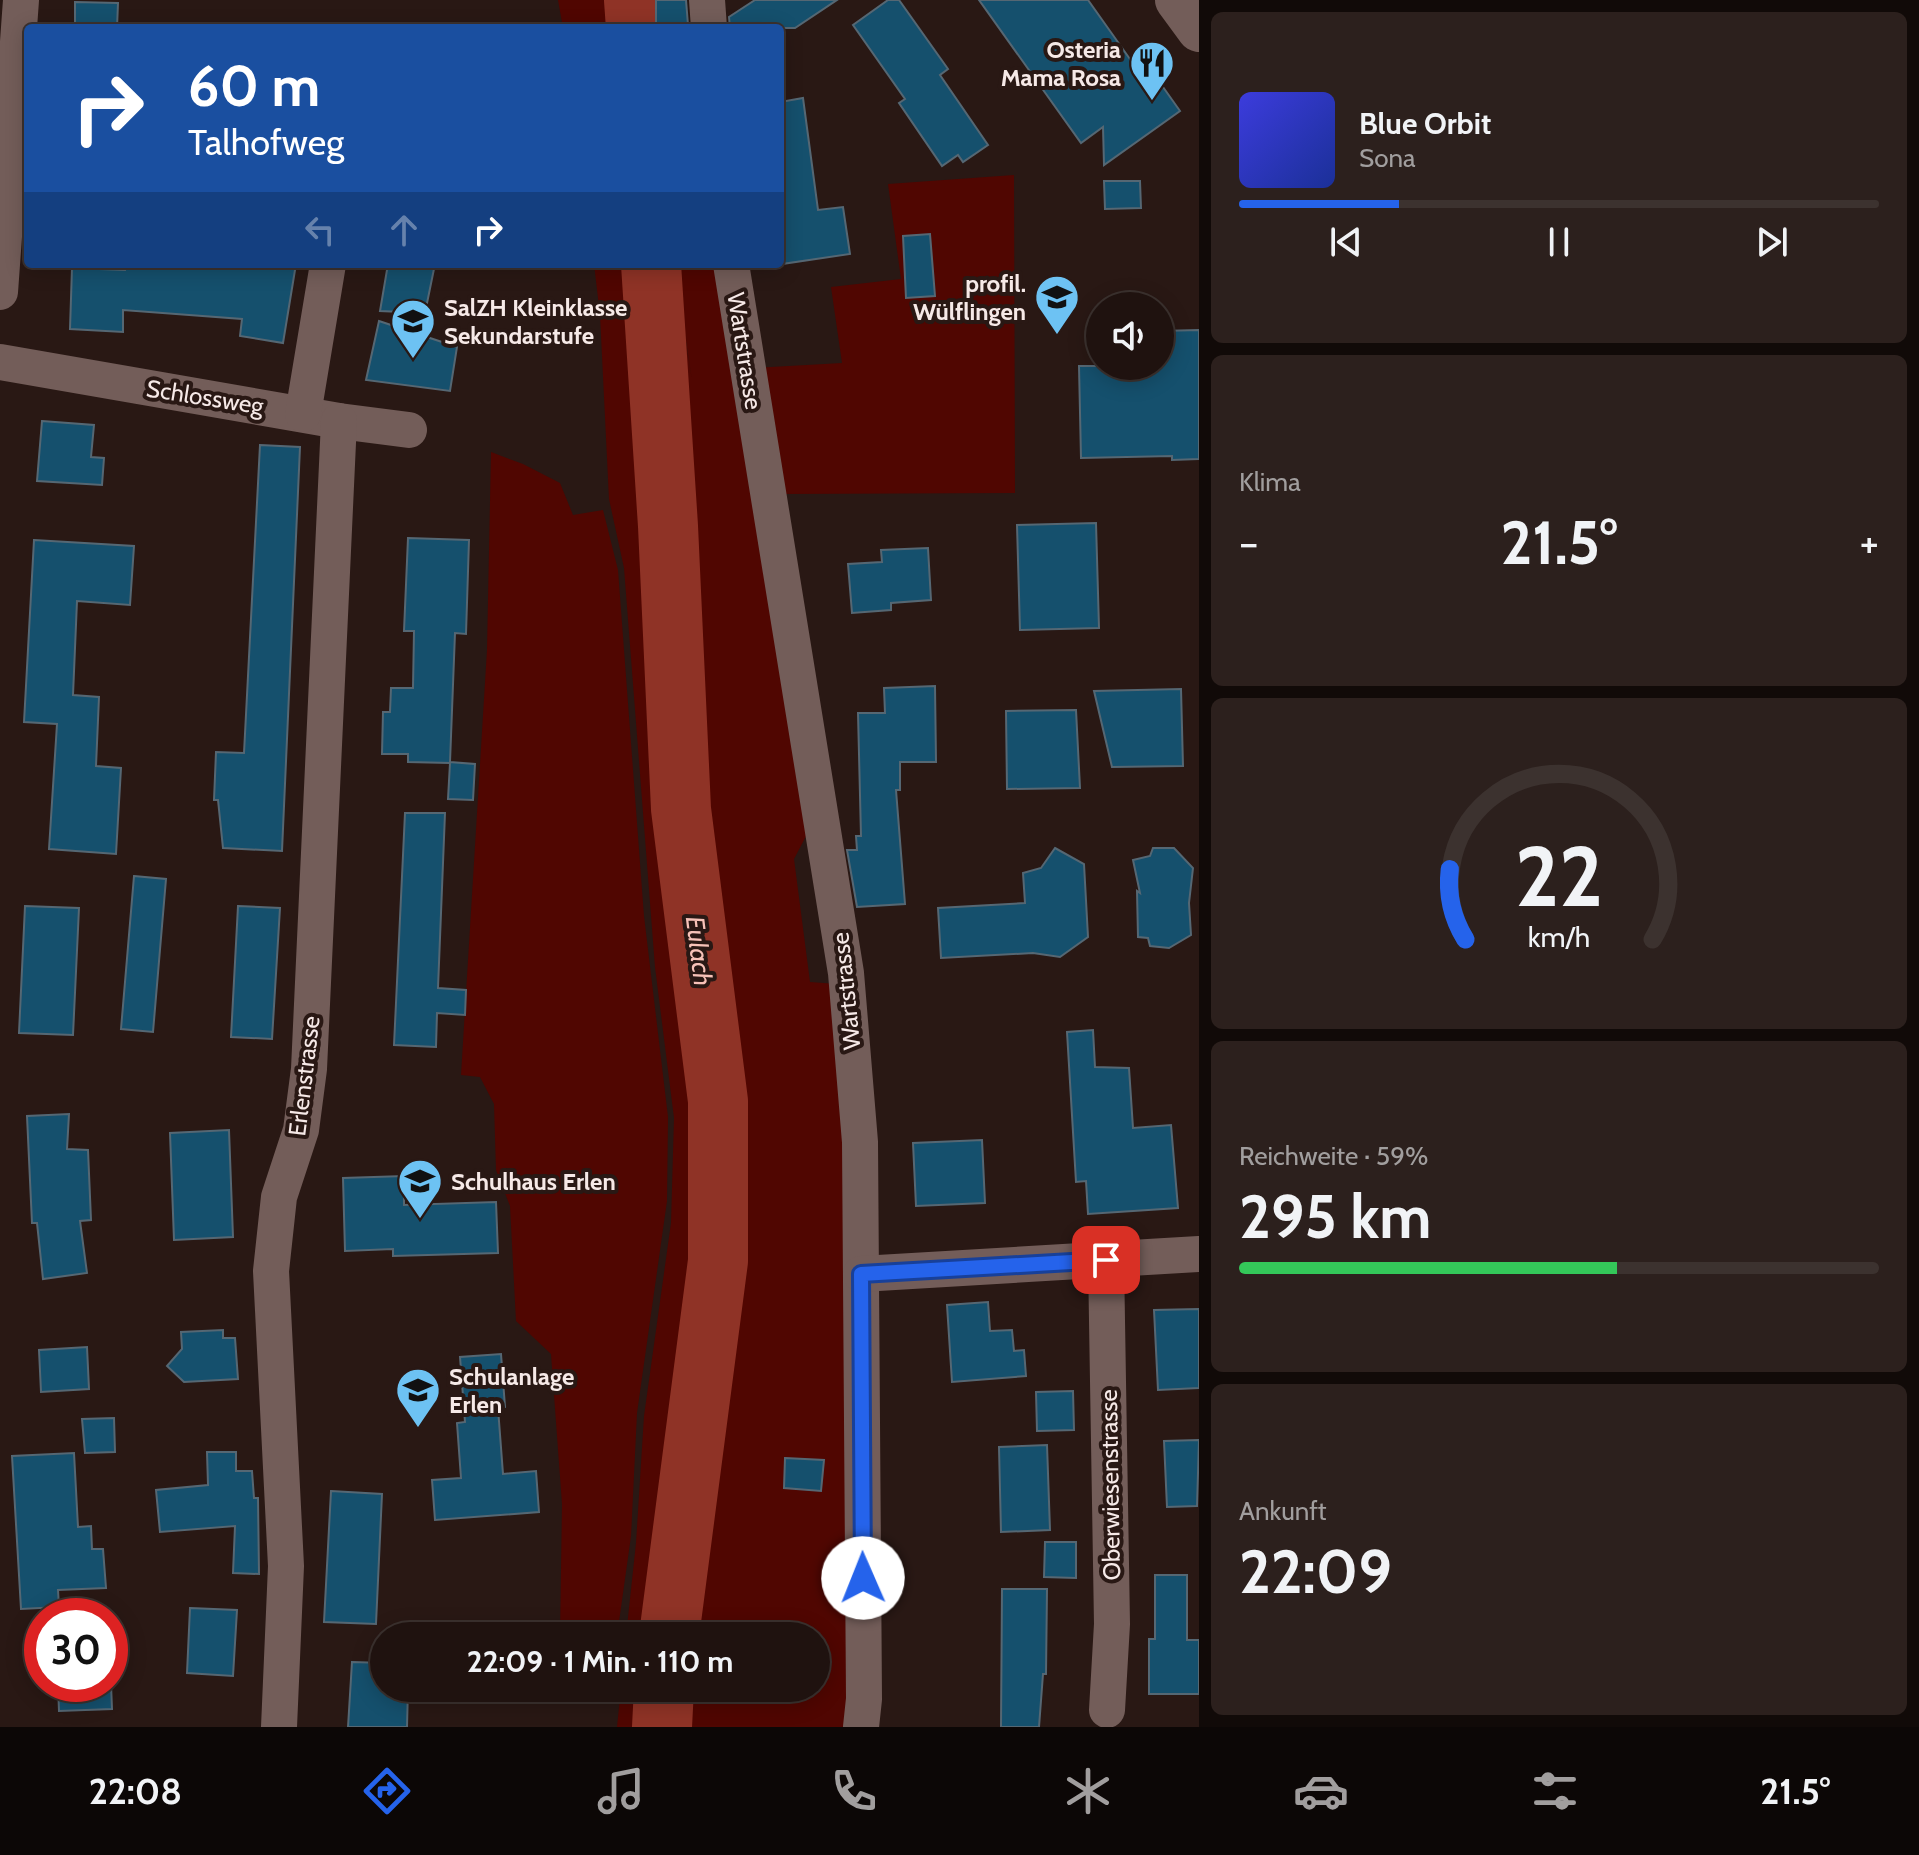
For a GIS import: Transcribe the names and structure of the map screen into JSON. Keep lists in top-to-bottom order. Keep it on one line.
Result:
{"streets":{"street":["Wartstrasse","Schlossweg","Erlenstrasse","Oberwiesenstrasse"]},"crossings":[["Schlossweg","Erlenstrasse"]],"water":["Eulach"],"places":{"restaurant":["Osteria Mama Rosa"],"school or university":["profil. Wülflingen","SalZH Kleinklasse Sekundarstufe","Schulhaus Erlen","Schulanlage Erlen"]},"page":{"turn":["60 m","Talhofweg"],"song":["Blue Orbit","Sona"],"tile":["Klima",["Reichweite · 59%","295 km"],["Ankunft","22:09"]],"heat":["−","21.5°","+"],"limit":"30","trip":"22:09 · 1 Min. · 110 m","tabs":["22:08","21.5°"],"gauge":["22","km/h"]}}
